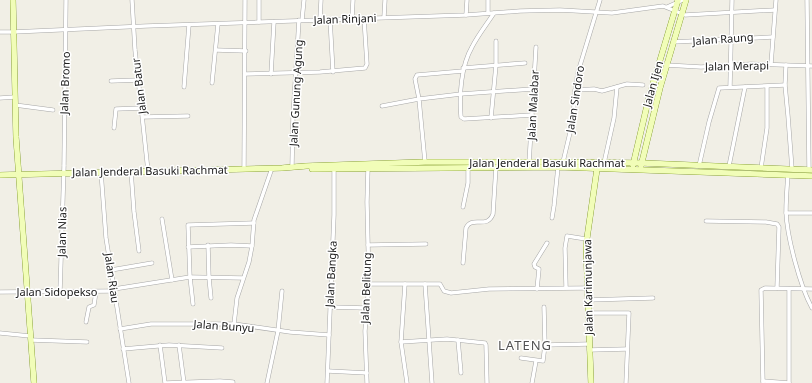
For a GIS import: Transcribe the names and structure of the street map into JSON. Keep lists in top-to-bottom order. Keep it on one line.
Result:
{"streets":{"main road":["Jalan Ijen","Jalan Jenderal Basuki Rachmat","Jalan Karimunjawa"],"street":["Jalan Rinjani","Jalan Raung","Jalan Merapi","Jalan Bromo","Jalan Batur","Jalan Gunung Agung","Jalan Sindoro","Jalan Malabar","Jalan Nias","Jalan Bangka","Jalan Riau","Jalan Belitung","Jalan Sidopekso","Jalan Bunyu"]},"crossings":[["Jalan Rinjani","Jalan Bromo"],["Jalan Rinjani","Jalan Ijen"],["Jalan Rinjani","Jalan Batur"],["Jalan Rinjani","Jalan Gunung Agung"],["Jalan Rinjani","Jalan Sindoro"],["Jalan Raung","Jalan Ijen"],["Jalan Merapi","Jalan Ijen"],["Jalan Bromo","Jalan Jenderal Basuki Rachmat"],["Jalan Bromo","Jalan Nias"],["Jalan Ijen","Jalan Jenderal Basuki Rachmat"],["Jalan Batur","Jalan Jenderal Basuki Rachmat"],["Jalan Gunung Agung","Jalan Jenderal Basuki Rachmat"],["Jalan Sindoro","Jalan Jenderal Basuki Rachmat"],["Jalan Malabar","Jalan Jenderal Basuki Rachmat"],["Jalan Jenderal Basuki Rachmat","Jalan Nias"],["Jalan Jenderal Basuki Rachmat","Jalan Bangka"],["Jalan Jenderal Basuki Rachmat","Jalan Riau"],["Jalan Jenderal Basuki Rachmat","Jalan Karimunjawa"],["Jalan Jenderal Basuki Rachmat","Jalan Belitung"],["Jalan Nias","Jalan Sidopekso"],["Jalan Bangka","Jalan Bunyu"],["Jalan Riau","Jalan Sidopekso"],["Jalan Riau","Jalan Bunyu"]],"districts":["LATENG"]}
